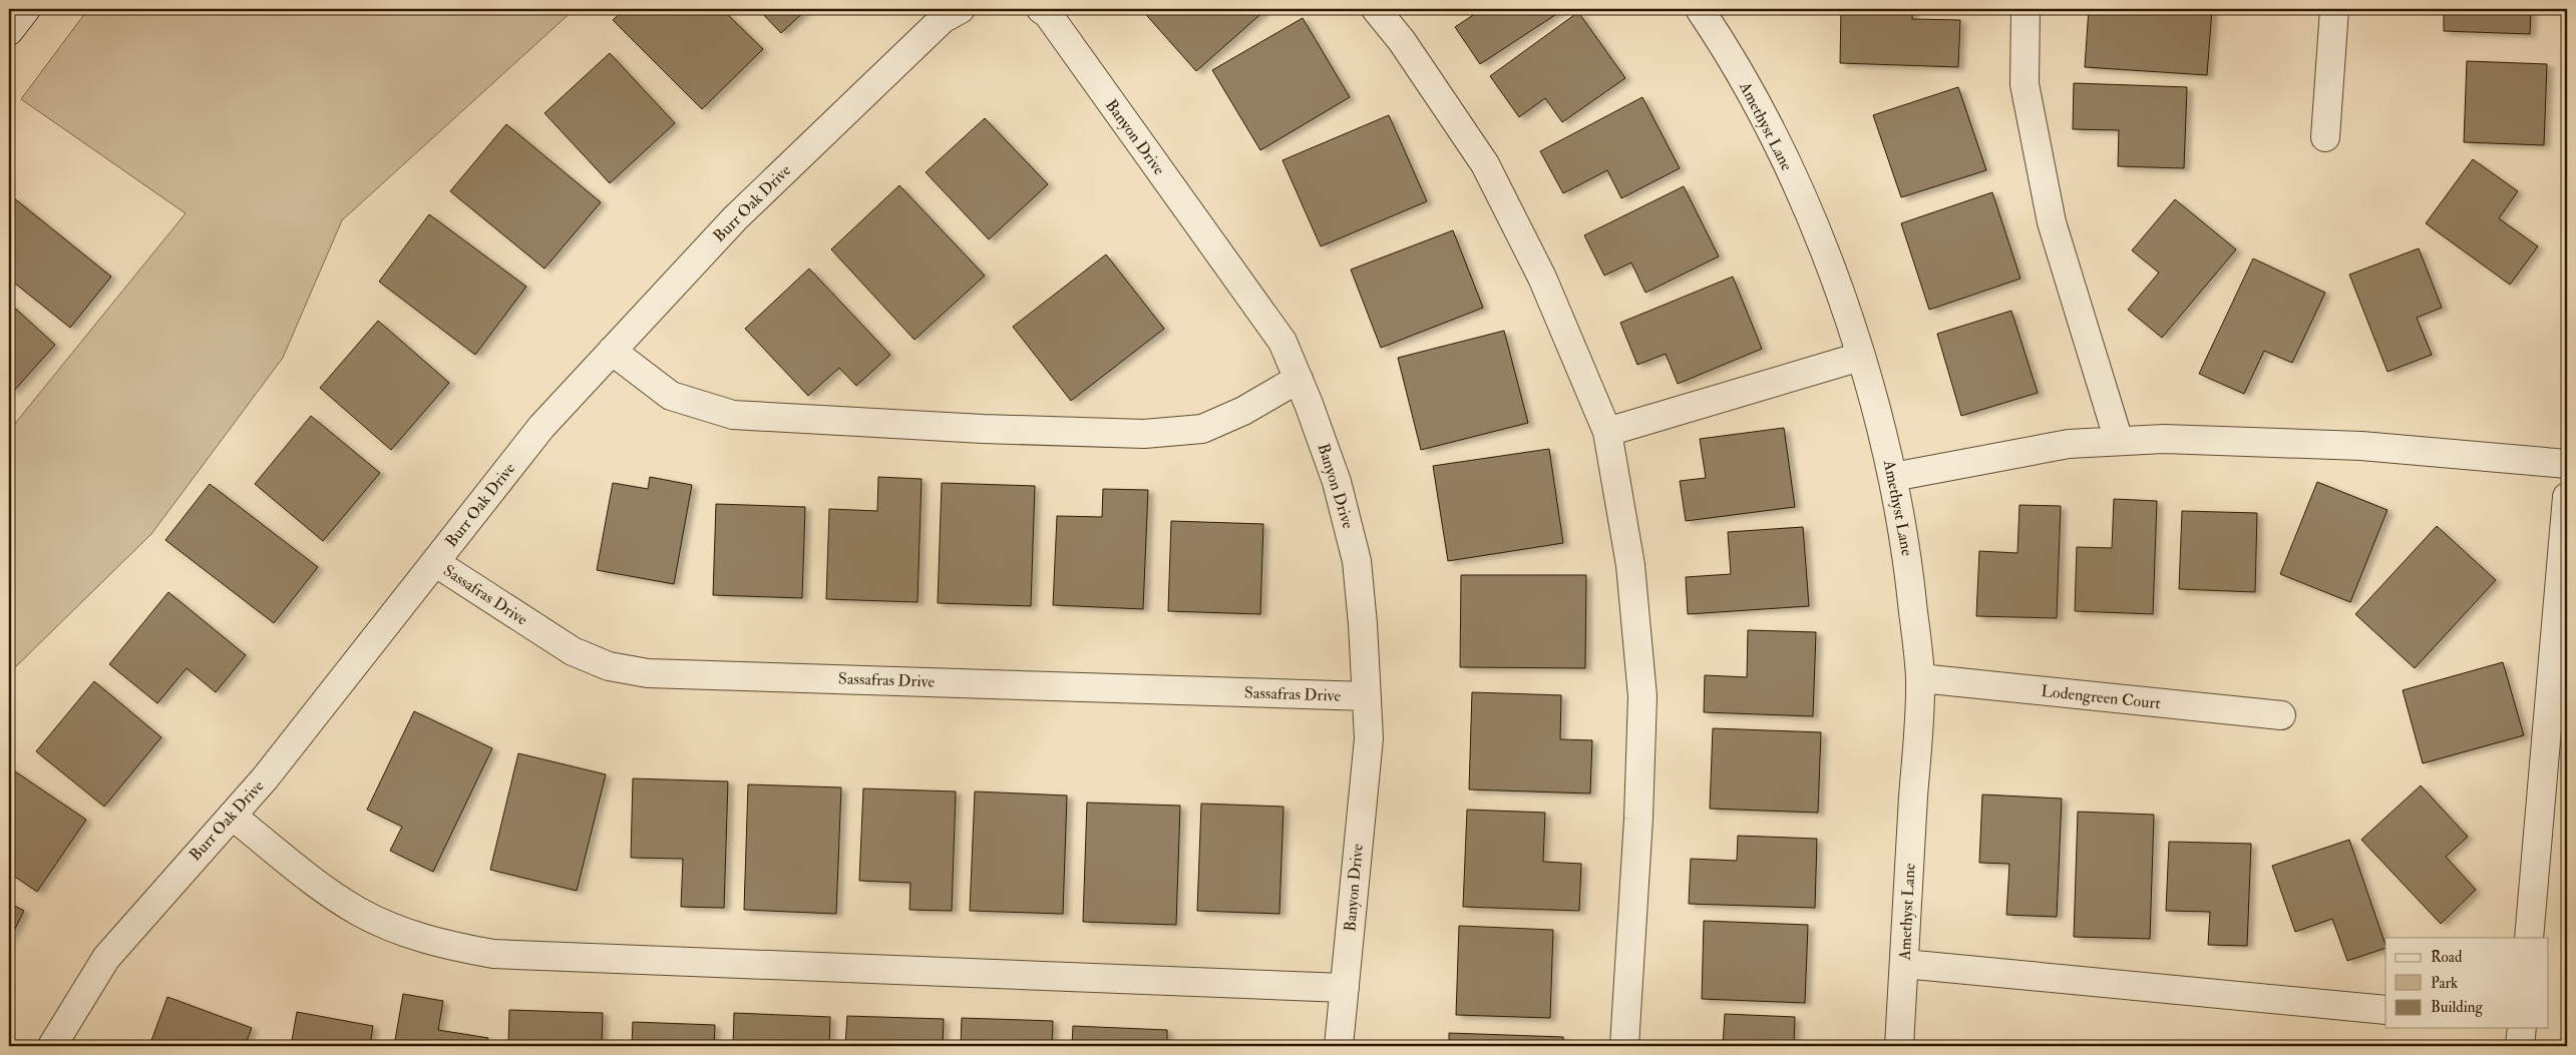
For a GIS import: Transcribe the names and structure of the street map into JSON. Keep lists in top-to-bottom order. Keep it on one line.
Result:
{"streets":{"street":["Amethyst Lane","Banyon Drive","Burr Oak Drive","Sassafras Drive","Lodengreen Court"]},"crossings":[["Amethyst Lane","Lodengreen Court"],["Banyon Drive","Sassafras Drive"],["Burr Oak Drive","Sassafras Drive"]],"legend":["Road","Park","Building"]}
